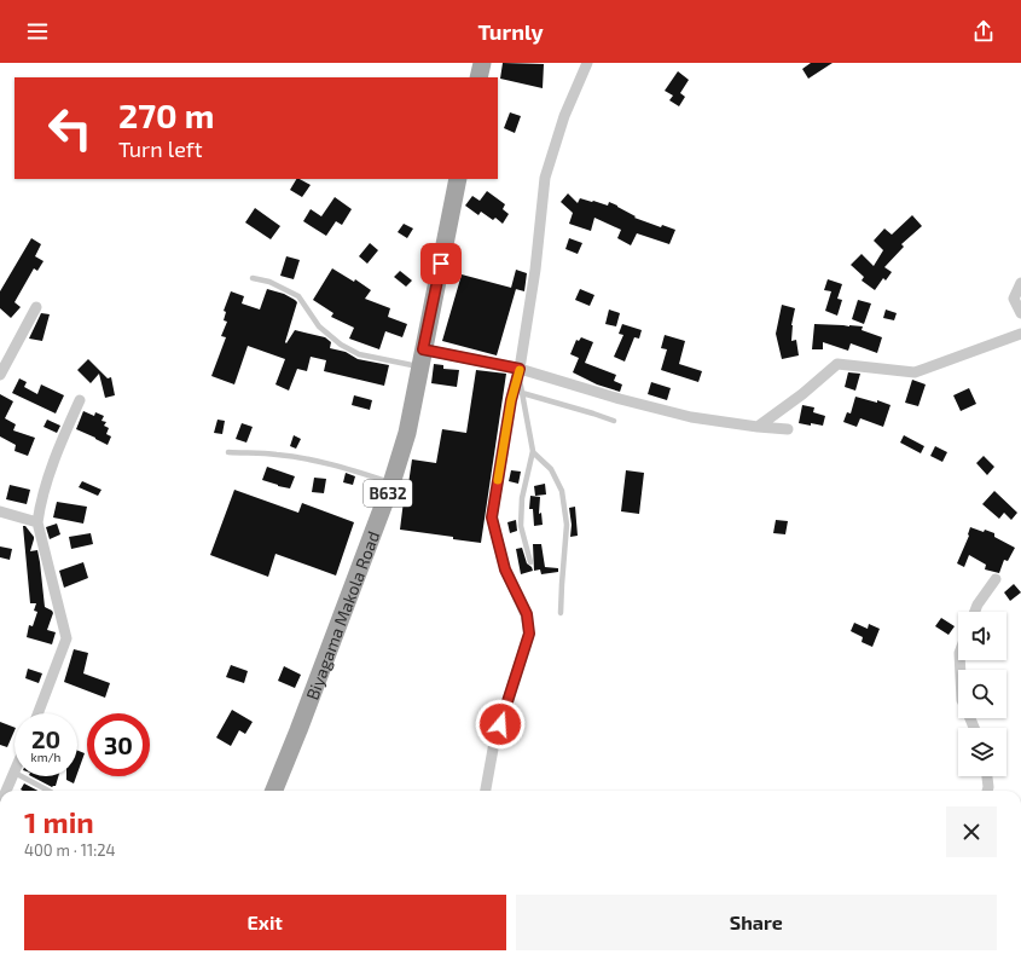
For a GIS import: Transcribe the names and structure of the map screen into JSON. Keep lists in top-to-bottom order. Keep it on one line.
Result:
{"streets":{"main road":["B632","Biyagama Makola Road"]},"page":{"header":"Turnly","turn":["270 m","Turn left"],"speed":"20 km/h","limit":"30","heading":["1 min","400 m · 11:24"],"buttons":["Exit","Share"]}}
